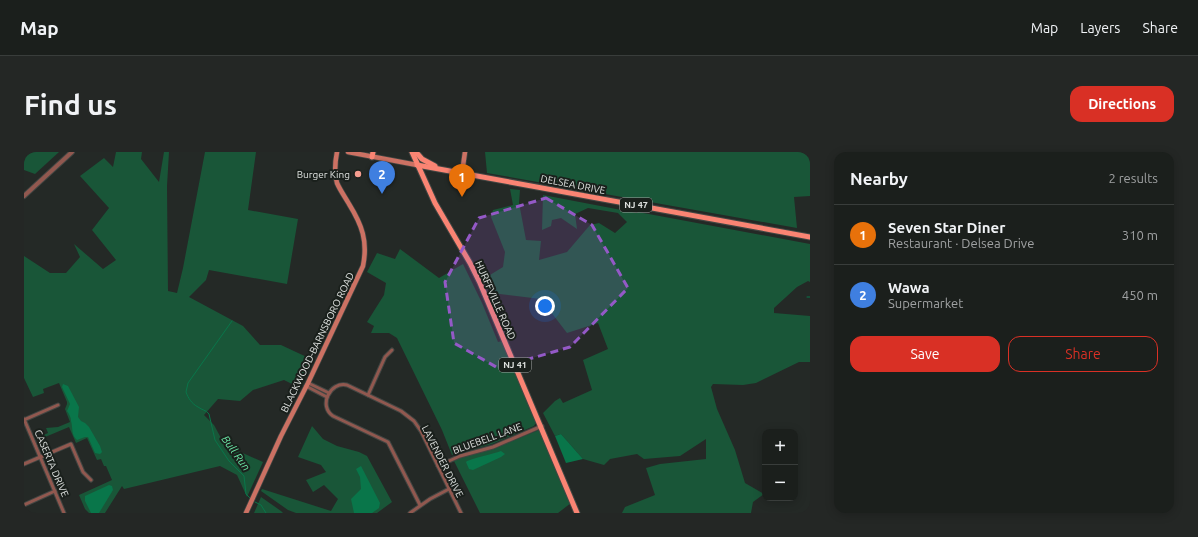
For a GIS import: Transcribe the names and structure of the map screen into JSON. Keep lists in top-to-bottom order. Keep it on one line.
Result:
{"streets":{"main road":["DELSEA DRIVE","NJ 47","HURFFVILLE ROAD","BLACKWOOD-BARNSBORO ROAD","NJ 41"],"street":["BLUEBELL LANE","LAVENDER DRIVE","CASERTA DRIVE"]},"crossings":[["DELSEA DRIVE","NJ 47"],["DELSEA DRIVE","HURFFVILLE ROAD"],["HURFFVILLE ROAD","BLUEBELL LANE"],["BLUEBELL LANE","LAVENDER DRIVE"]],"water":["Bull Run"],"places":["Burger King"],"page":{"header":"Map","nav":["Map","Layers","Share"],"buttons":["Directions",["Save","Share"]],"title":"Find us","heading":["Nearby","2 results"],"pins":["2","1"],"list":[{"mark":"1","name":"Seven Star Diner","note":"Restaurant · Delsea Drive","value":"310 m"},{"mark":"2","name":"Wawa","note":"Supermarket","value":"450 m"}],"map_buttons":["+","−"]}}
